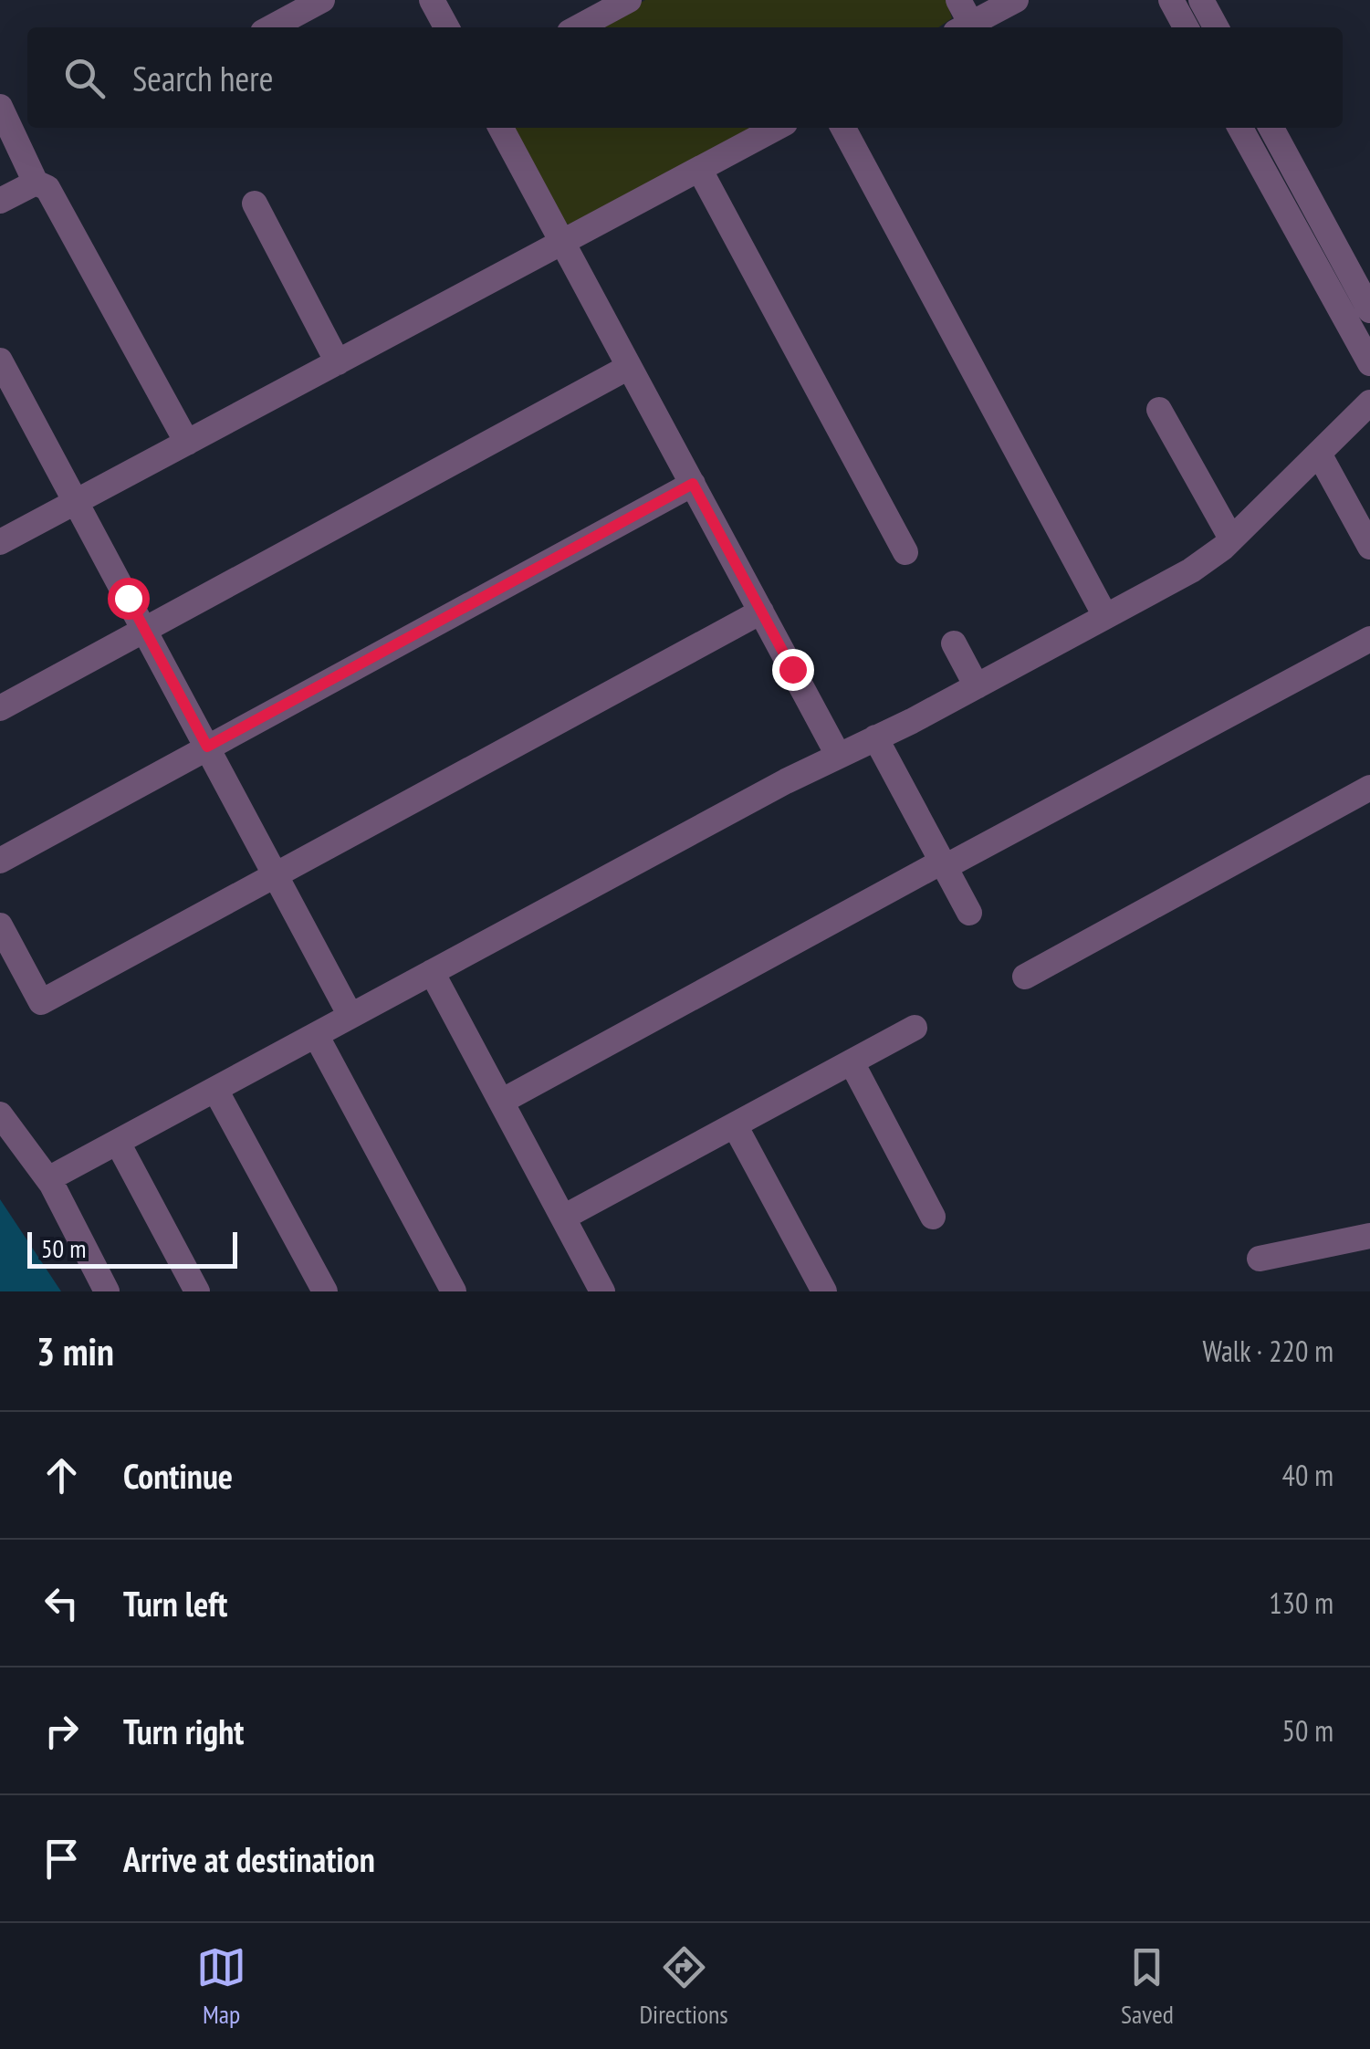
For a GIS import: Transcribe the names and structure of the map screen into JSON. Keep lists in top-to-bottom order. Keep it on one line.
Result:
{"scale_bar":"50 m","page":{"search":"Search here","scale":"50 m","heading":["3 min","Walk · 220 m"],"list":[["Continue","40 m"],["Turn left","130 m"],["Turn right","50 m"],"Arrive at destination"],"nav":["Map","Directions","Saved"]}}
